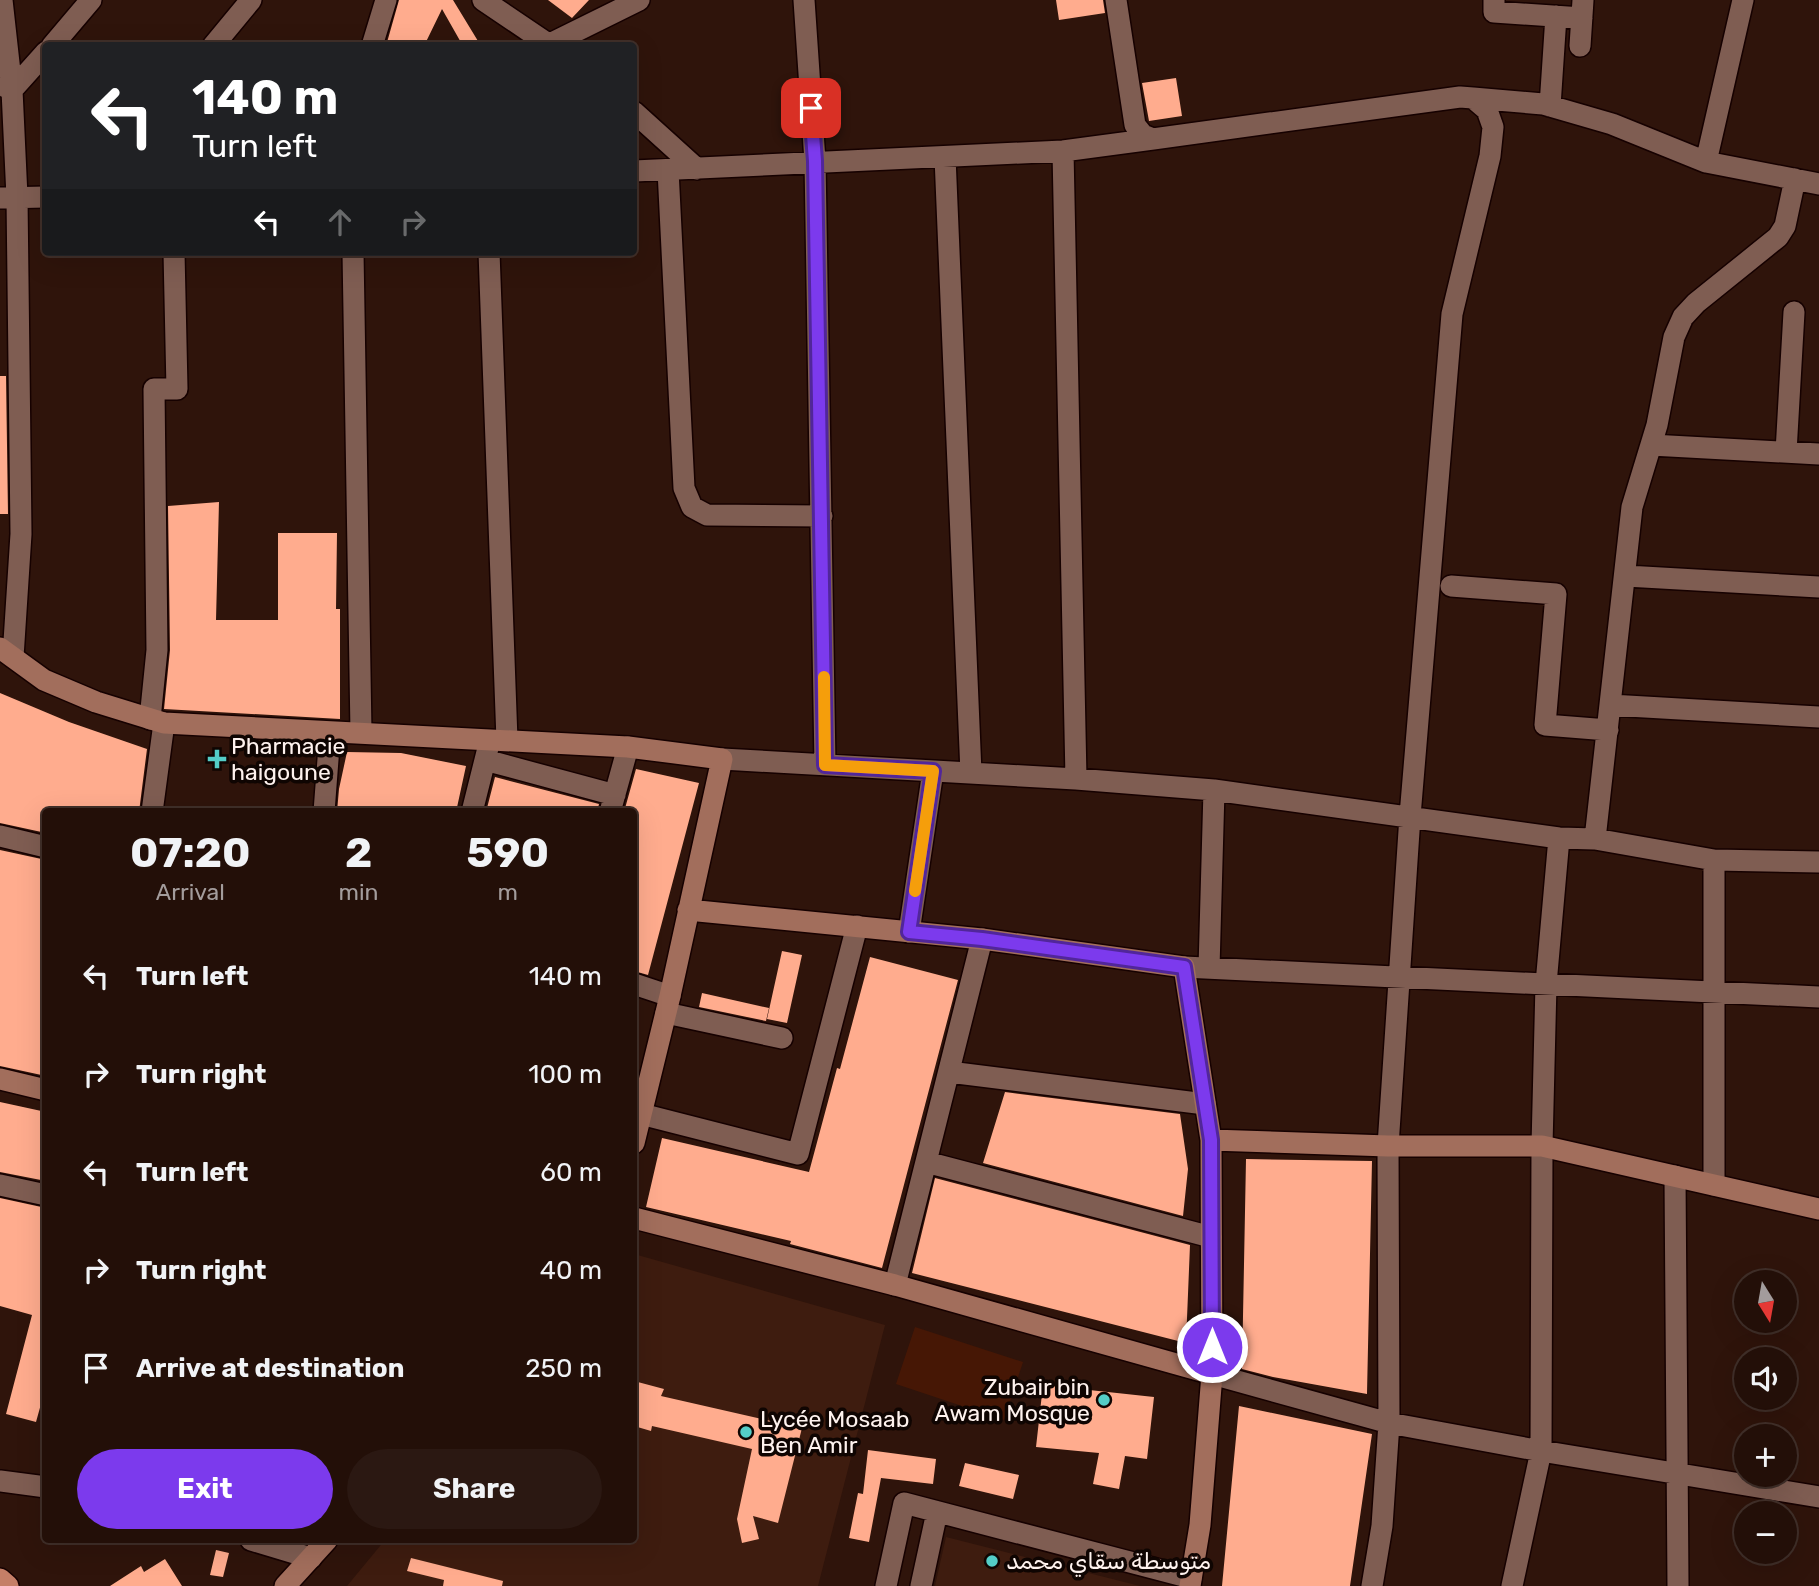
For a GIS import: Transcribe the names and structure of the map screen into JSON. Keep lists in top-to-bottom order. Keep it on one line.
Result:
{"places":{"health":["Pharmacie haigoune"],"other":["Zubair bin Awam Mosque","Lycée Mosaab Ben Amir","متوسطة سقاي محمد"]},"north":"bottom","page":{"turn":["140 m","Turn left"],"eta":["07:20","Arrival","2","min","590","m"],"list":[{"name":"Turn left","value":"140 m"},{"name":"Turn right","value":"100 m"},{"name":"Turn left","value":"60 m"},{"name":"Turn right","value":"40 m"},{"name":"Arrive at destination","value":"250 m"}],"map_buttons":["+","−"],"buttons":["Exit","Share"]}}
